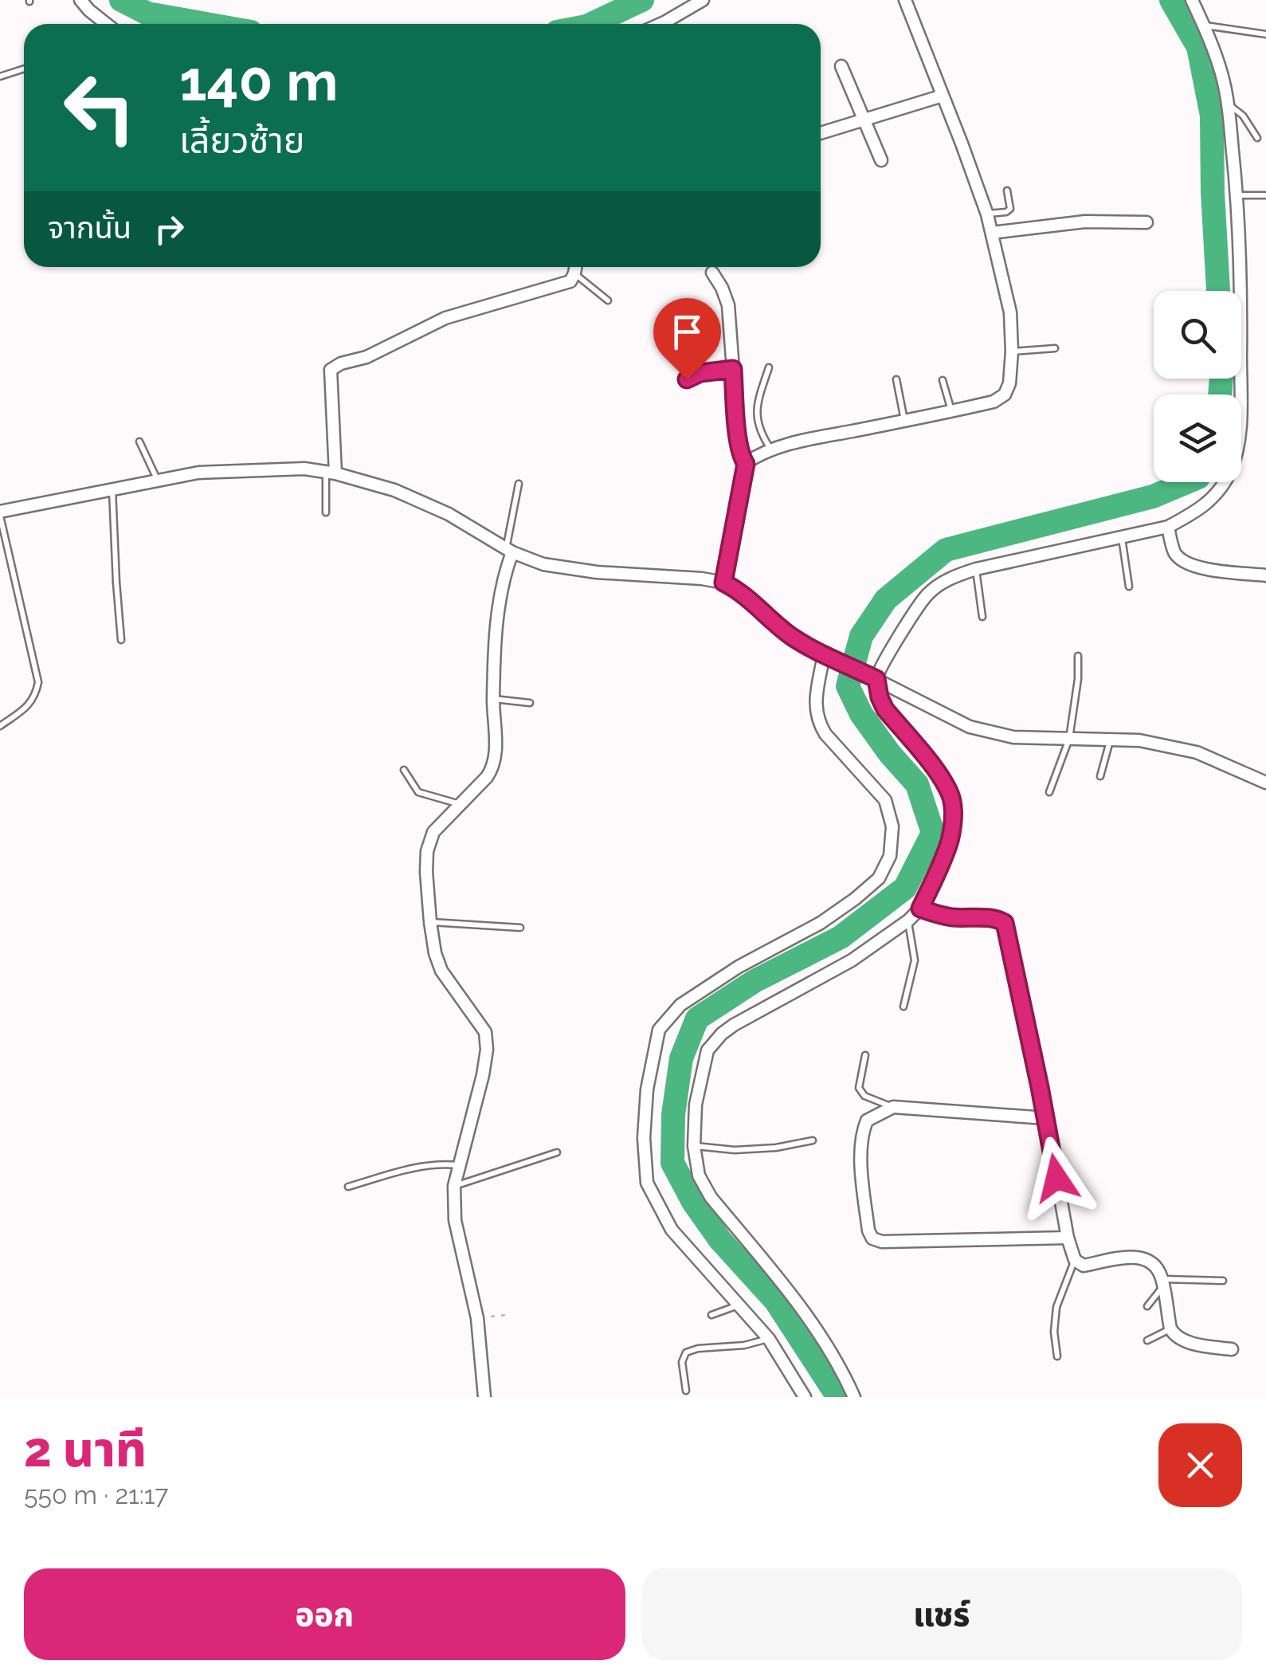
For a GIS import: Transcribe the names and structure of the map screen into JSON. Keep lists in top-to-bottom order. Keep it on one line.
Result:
{"page":{"turn":["140 m","เลี้ยวซ้าย"],"then":"จากนั้น","heading":["2 นาที","550 m · 21:17"],"buttons":["ออก","แชร์"]}}
